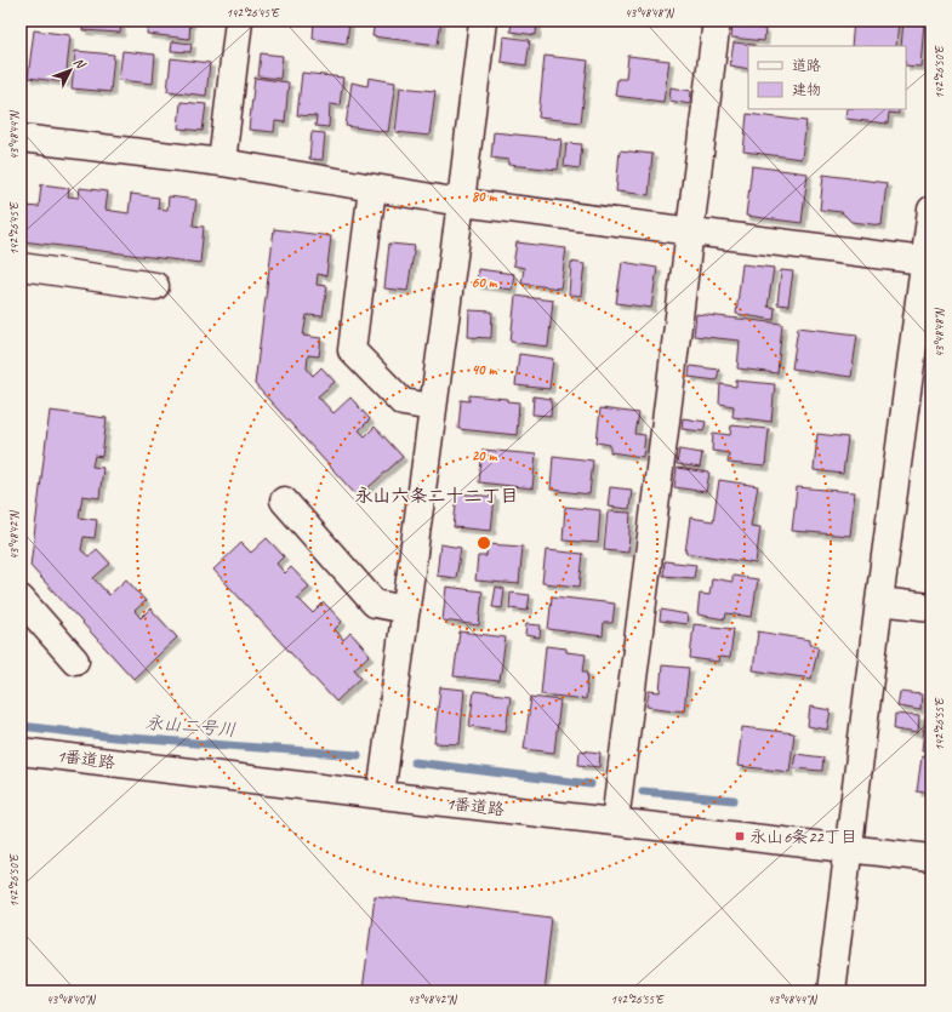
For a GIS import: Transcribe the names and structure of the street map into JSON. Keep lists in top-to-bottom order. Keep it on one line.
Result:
{"streets":{"street":["1番道路"]},"districts":["永山六条二十二丁目"],"water":["永山二号川"],"places":{"transit":["永山6条22丁目"]},"legend":["道路","建物"],"north":"top right","coordinates":["142°26'45\"E","43°48'48\"N","142°26'50\"E","43°48'44\"N","43°48'42\"N","142°26'55\"E","43°48'40\"N"],"rings":["80 m","60 m","40 m","20 m"]}
